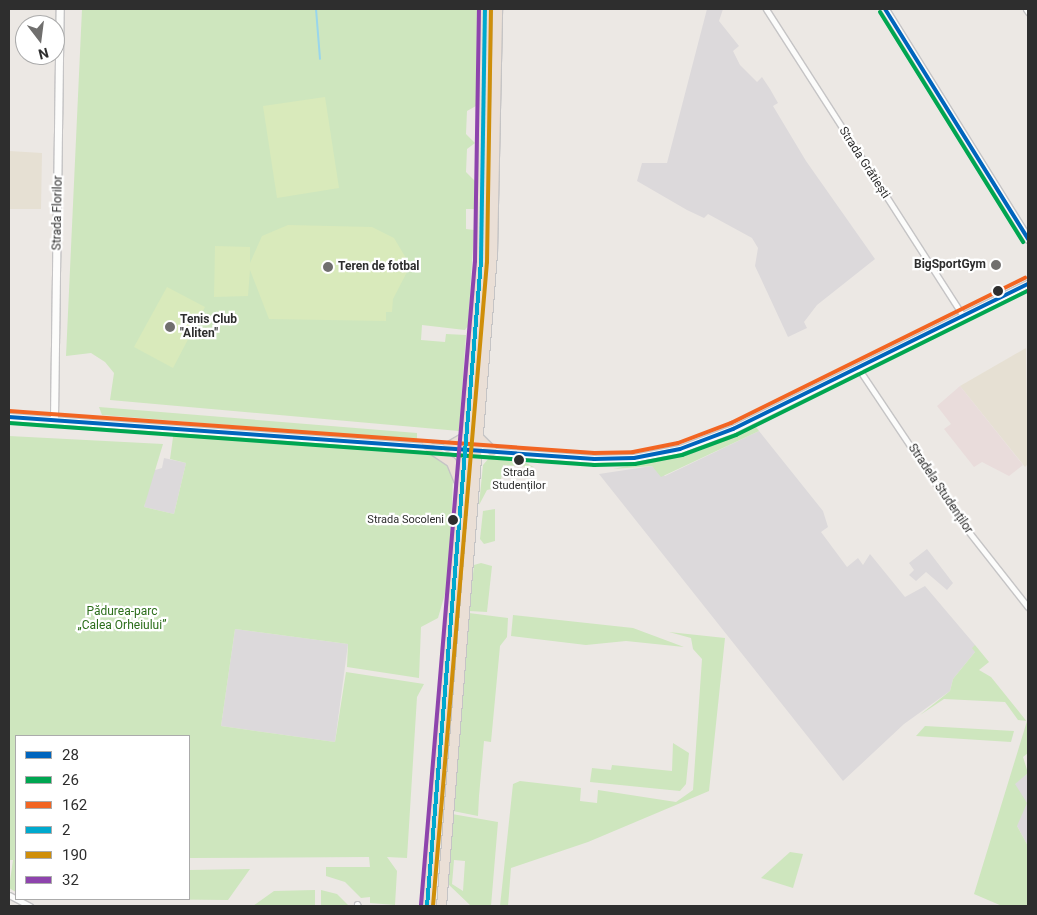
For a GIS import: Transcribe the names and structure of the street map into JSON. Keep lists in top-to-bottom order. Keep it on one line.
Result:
{"streets":{"main road":["Strada Florilor"],"street":["Strada Grătiești","Stradela Studenților"]},"parks":["Pădurea-parc „Calea Orheiului”"],"places":["BigSportGym","Teren de fotbal","Tenis Club \"Aliten\"","Strada Studenților","Strada Socoleni"],"lines":["transit line 28","transit line 2","transit line 190","transit line 32","transit line 26","transit line 162"],"legend":["28","26","162","2","190","32"],"north":"bottom"}
